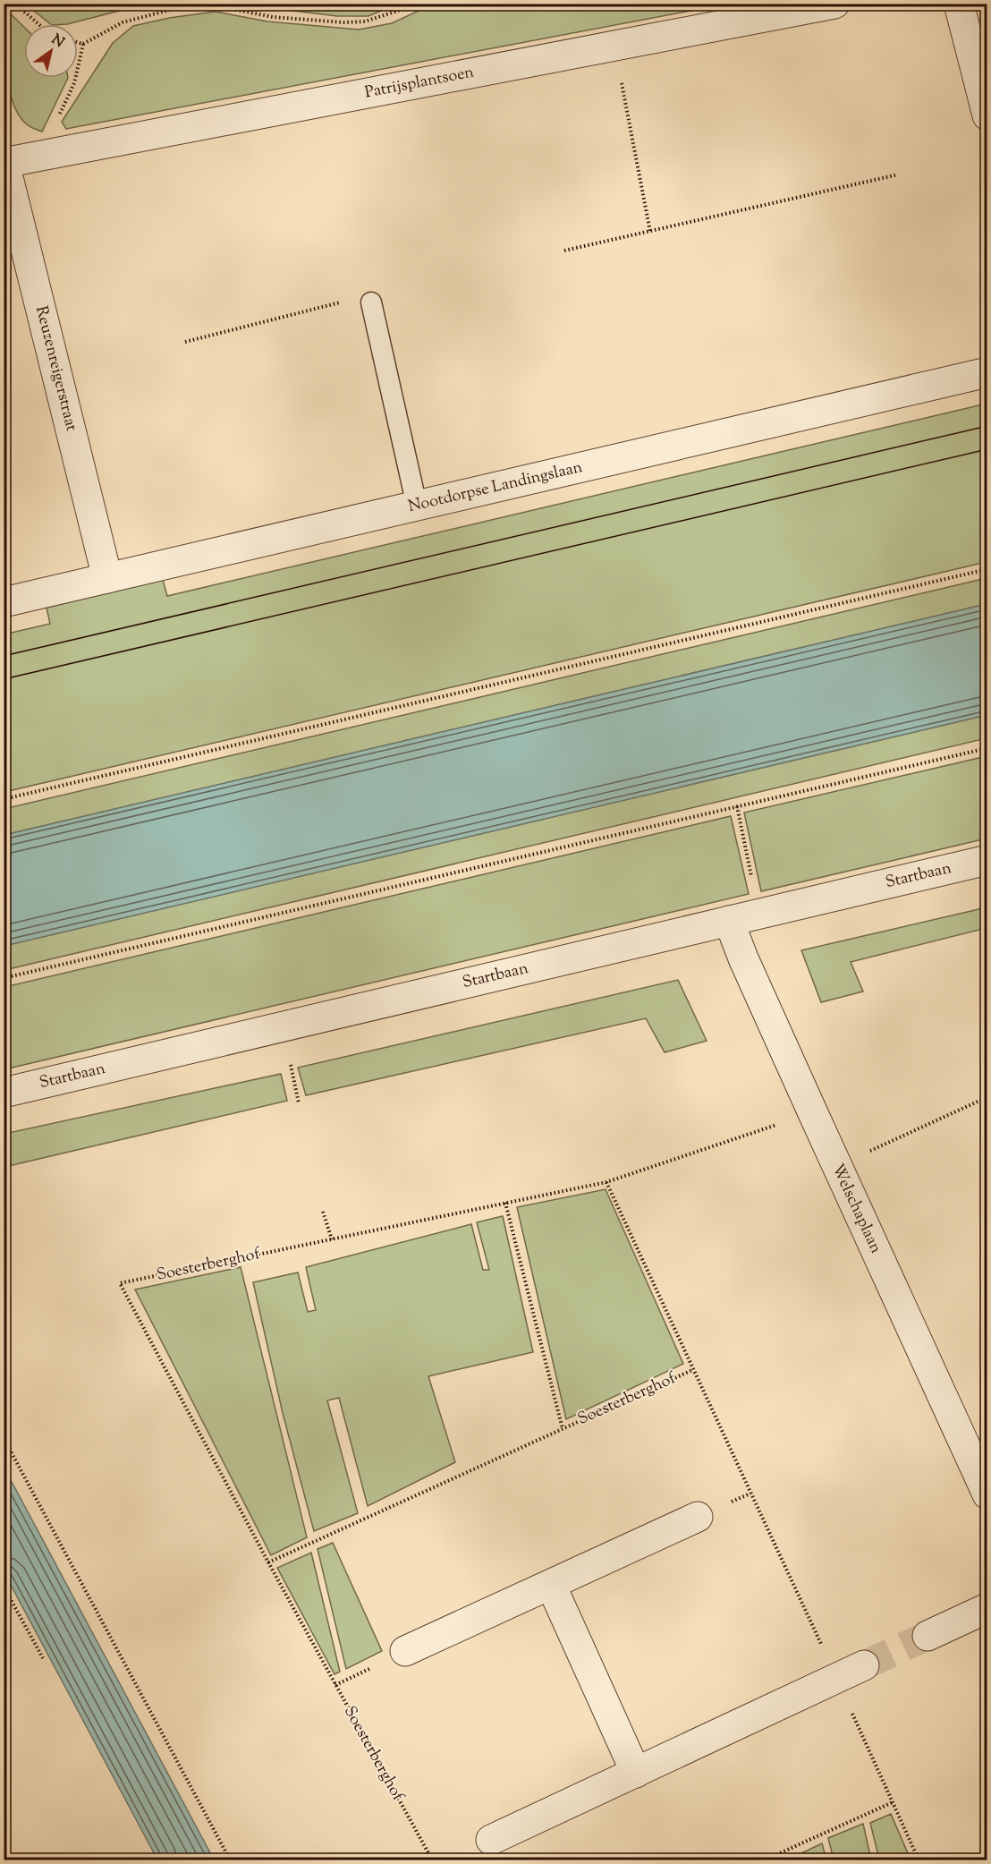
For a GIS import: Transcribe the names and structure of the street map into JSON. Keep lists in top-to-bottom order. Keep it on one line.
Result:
{"streets":{"street":["Patrijsplantsoen","Reuzenreigerstraat","Nootdorpse Landingslaan","Startbaan","Welschaplaan"],"path":["Soesterberghof"]},"crossings":[["Patrijsplantsoen","Reuzenreigerstraat"],["Reuzenreigerstraat","Nootdorpse Landingslaan"],["Startbaan","Welschaplaan"],["Welschaplaan","Soesterberghof"]],"north":"top right"}
